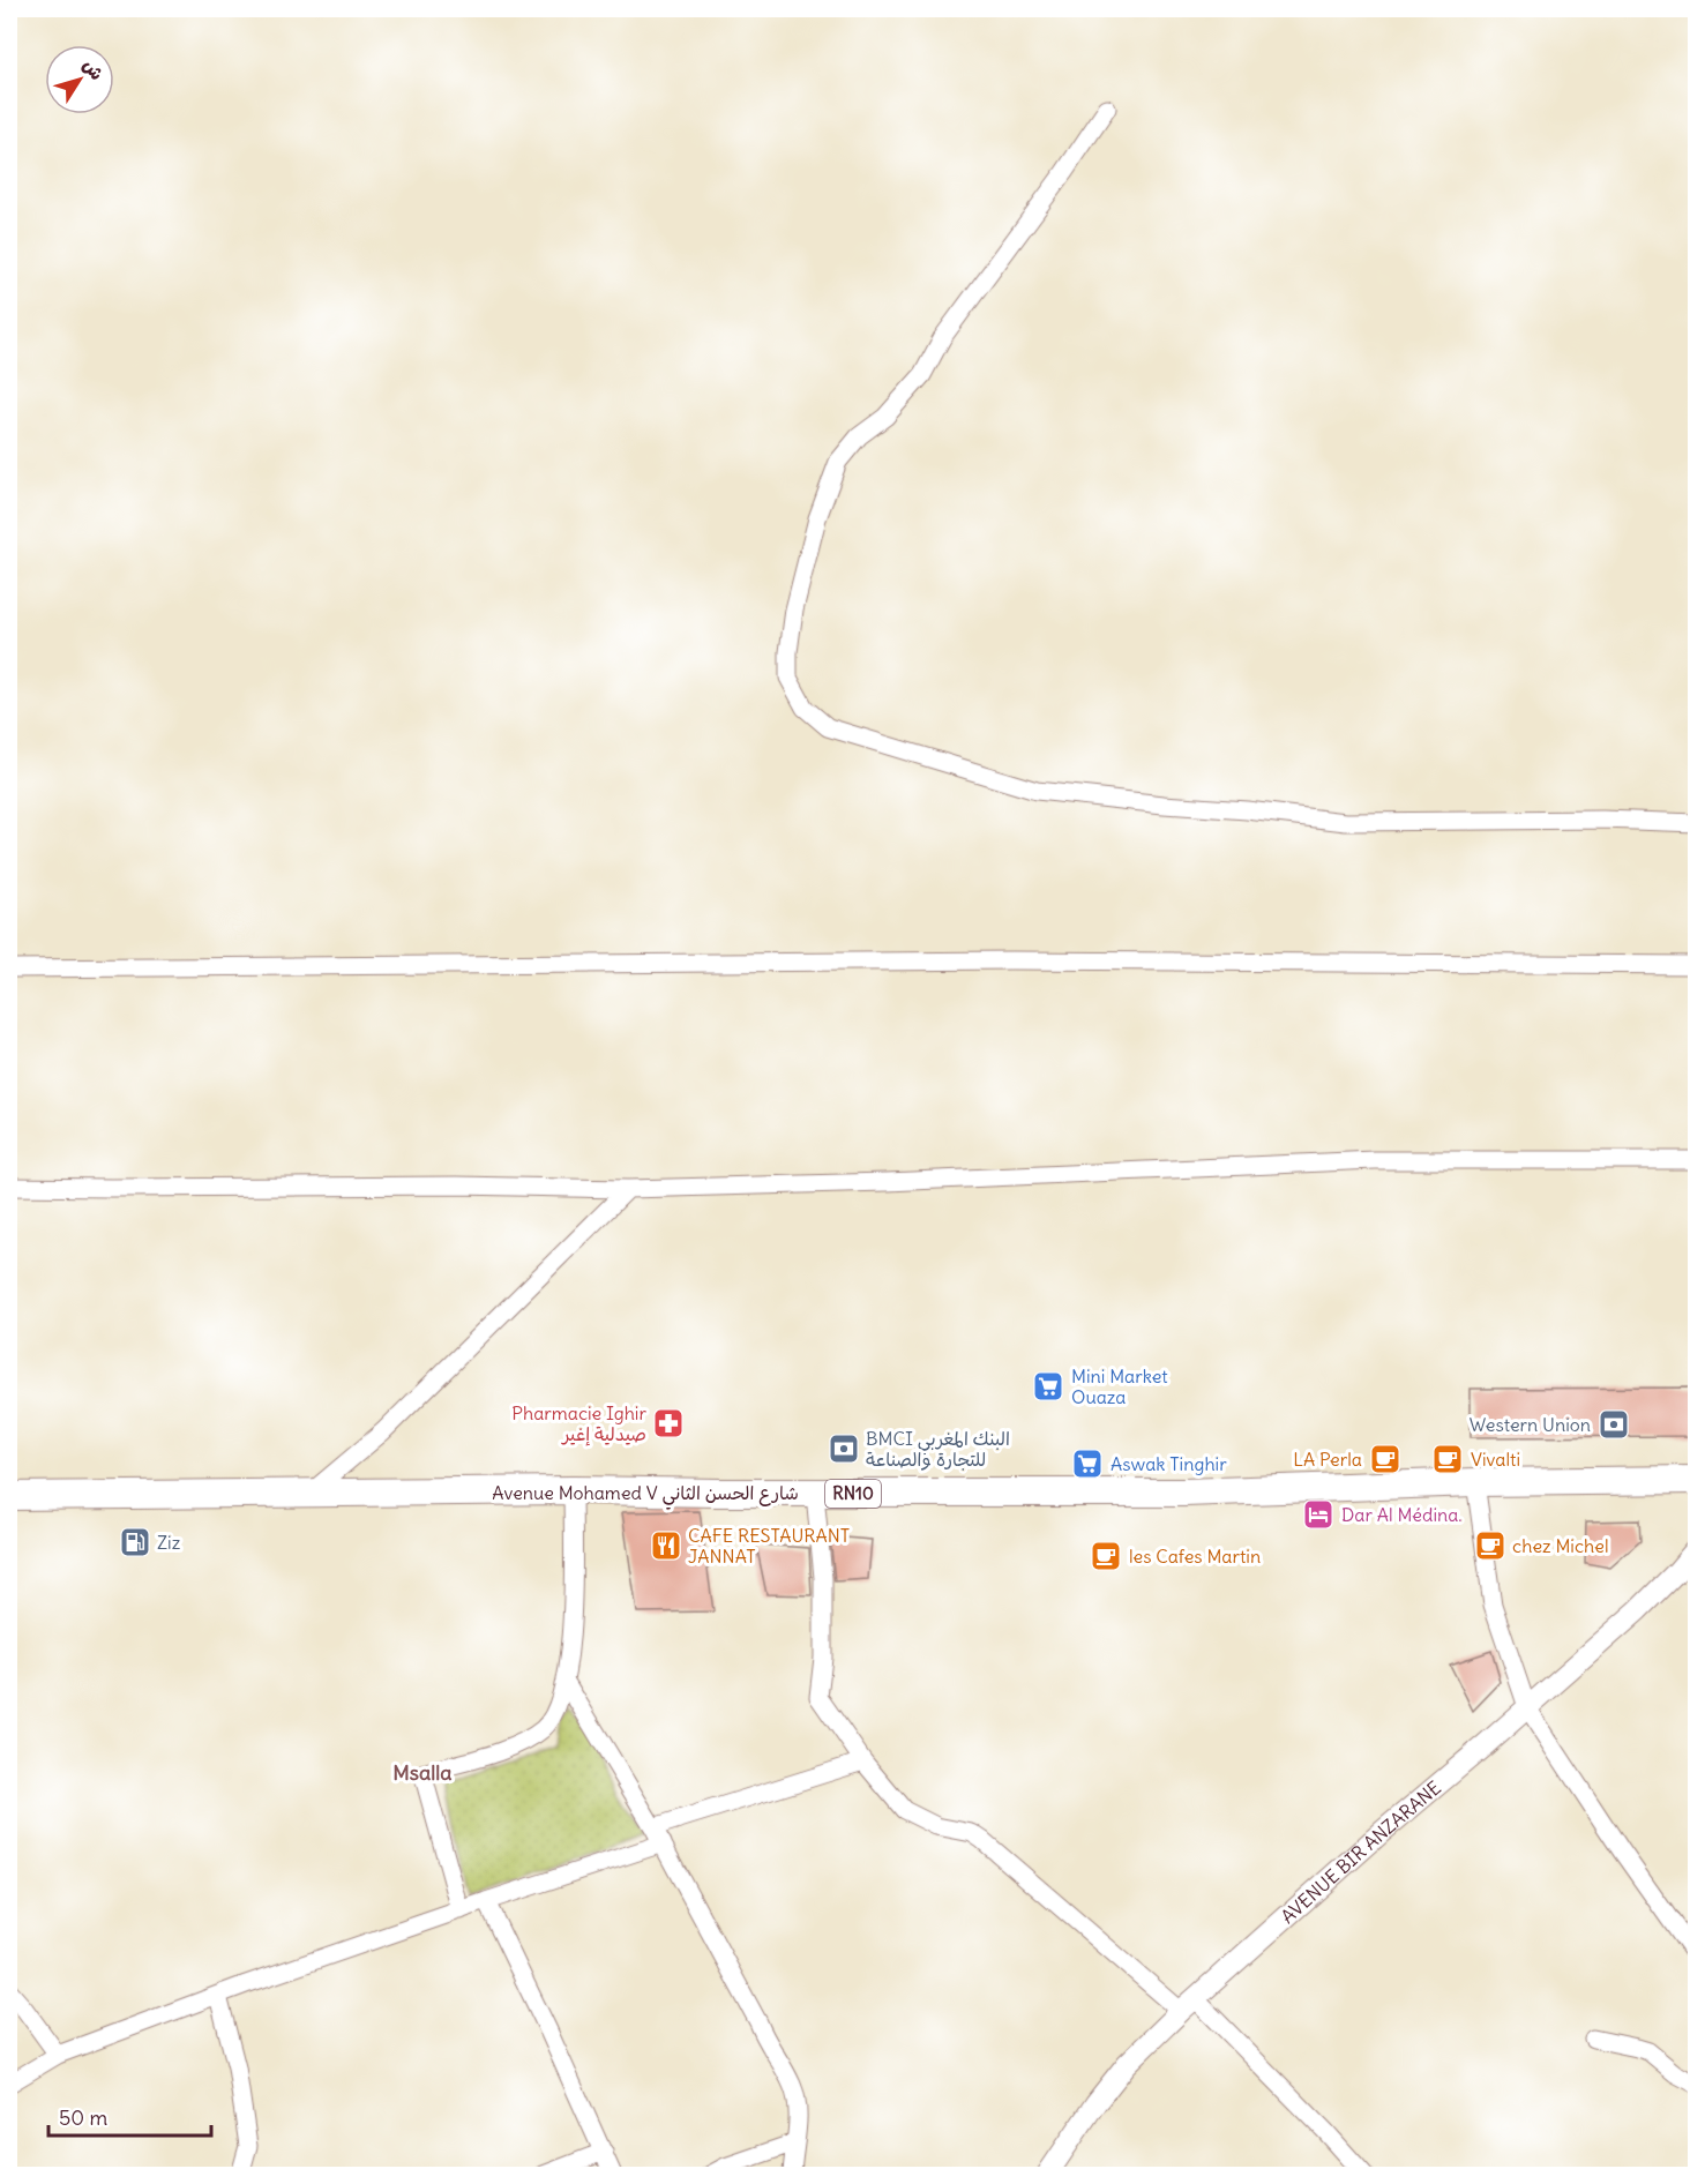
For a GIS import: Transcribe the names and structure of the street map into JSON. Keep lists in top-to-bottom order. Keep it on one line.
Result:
{"streets":{"main road":["Avenue Mohamed V شارع الحسن الثاني","RN10"],"street":["AVENUE BIR ANZARANE"]},"districts":["Msalla"],"places":{"supermarket":["Mini Market Ouaza","Aswak Tinghir"],"pharmacy":["Pharmacie Ighir صيدلية إغير"],"bank":["Western Union","BMCI البنك المغربي للتجارة والصناعة"],"cafe":["LA Perla","Vivalti","chez Michel","les Cafes Martin"],"hotel":["Dar Al Médina."],"fuel station":["Ziz"],"restaurant":["CAFE RESTAURANT JANNAT"]},"scale_bar":"50 m","north":"top right"}
